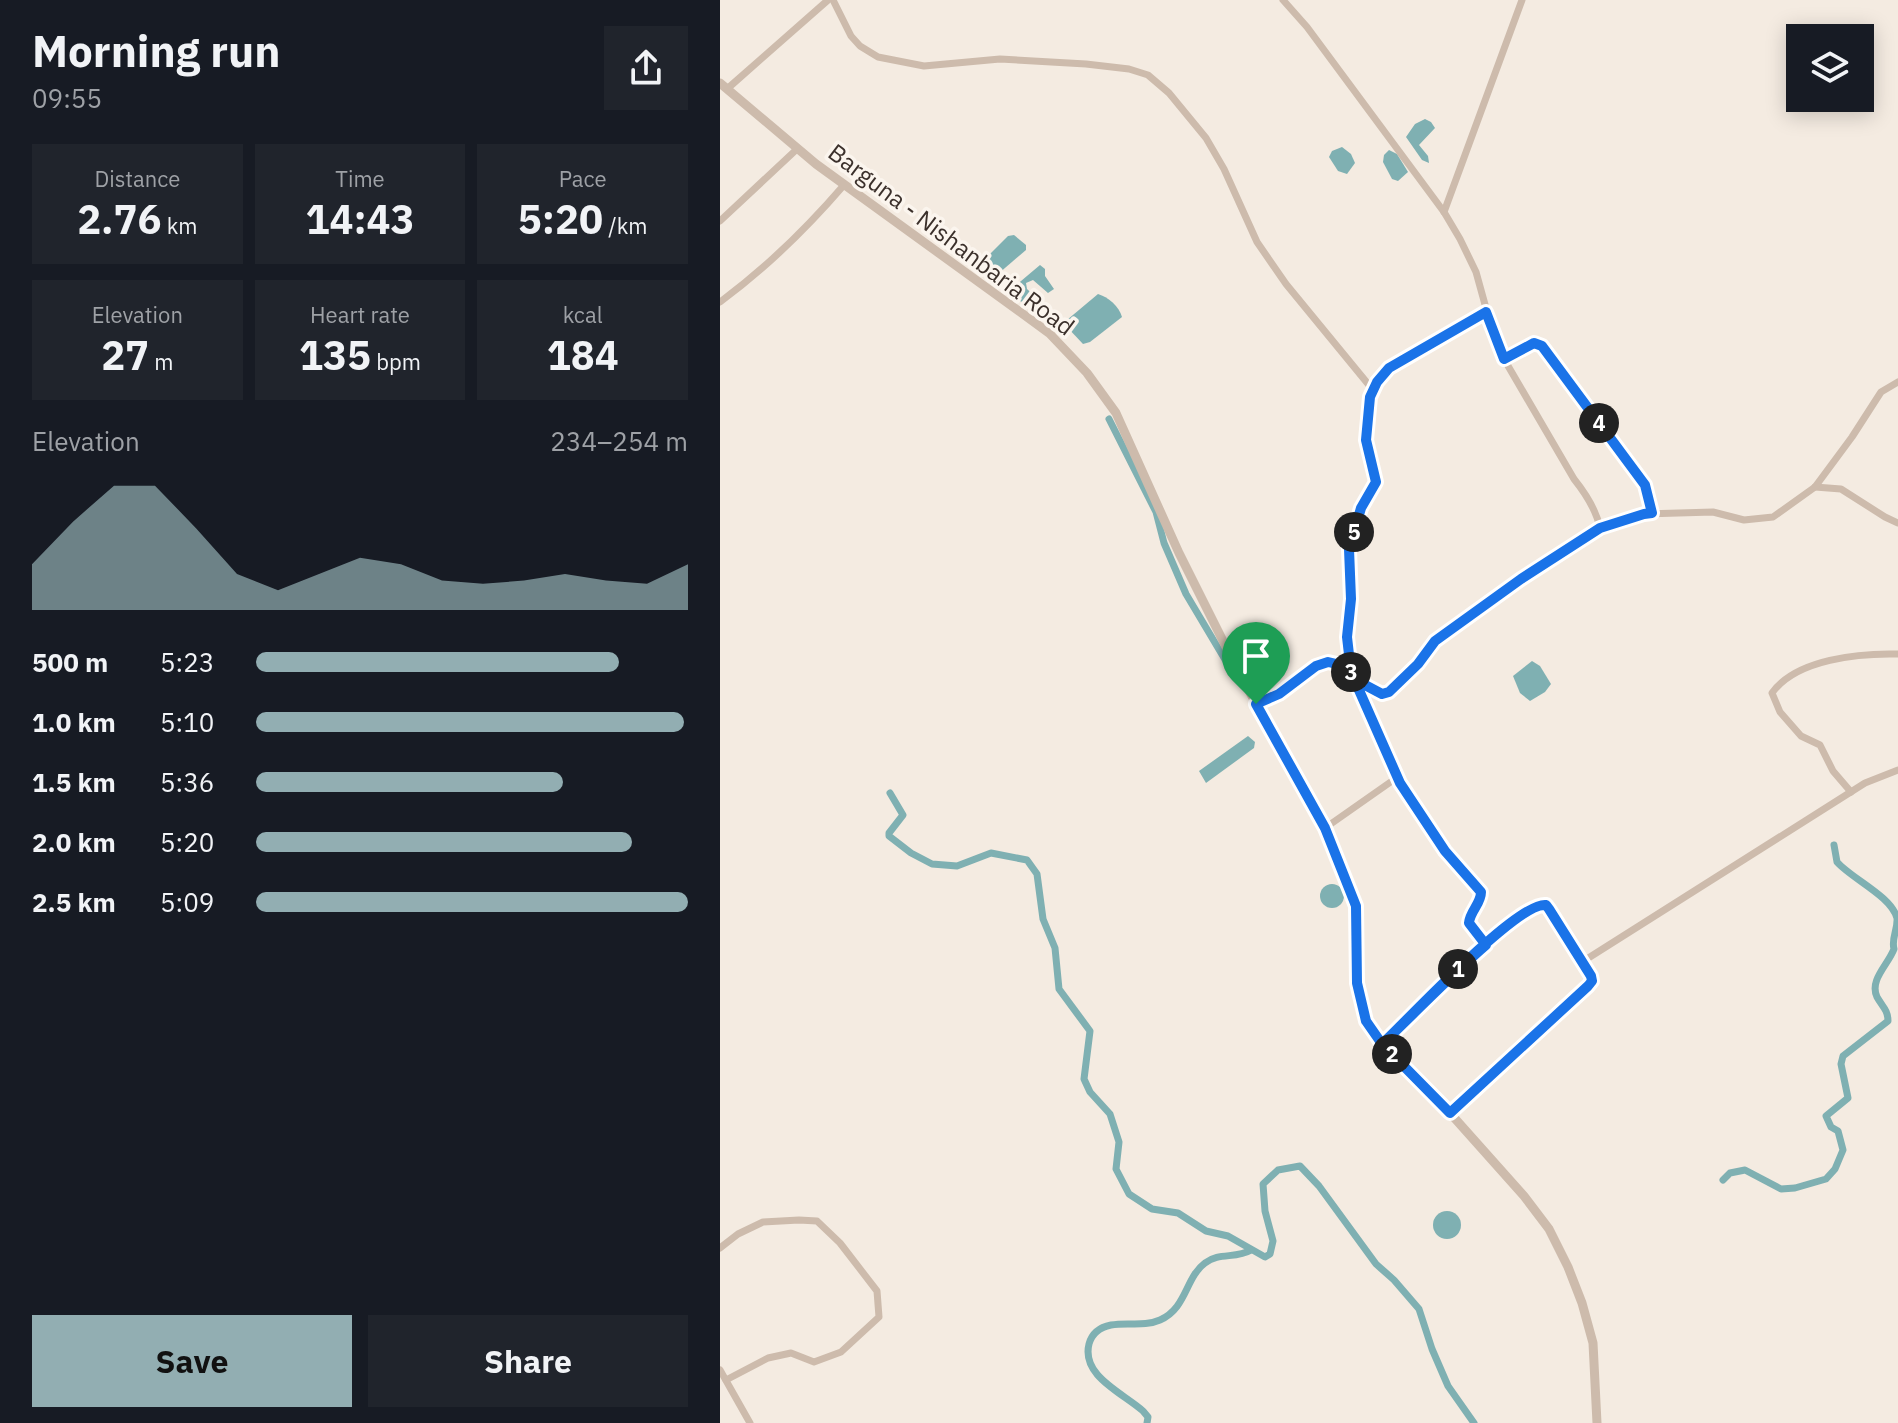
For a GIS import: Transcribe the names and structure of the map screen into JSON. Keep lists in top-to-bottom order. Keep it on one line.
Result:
{"streets":{"street":["Barguna - Nishanbaria Road"]},"page":{"heading":["Morning run","09:55"],"stats":[["Distance","2.76 km"],["Time","14:43"],["Pace","5:20 /km"],["Elevation","27 m"],["Heart rate","135 bpm"],["kcal","184"]],"pins":["4","5","3","1","2"],"chart":["Elevation","234–254 m"],"list":[{"name":"500 m","note":"5:23"},{"name":"1.0 km","note":"5:10"},{"name":"1.5 km","note":"5:36"},{"name":"2.0 km","note":"5:20"},{"name":"2.5 km","note":"5:09"}],"buttons":["Save","Share"]}}
